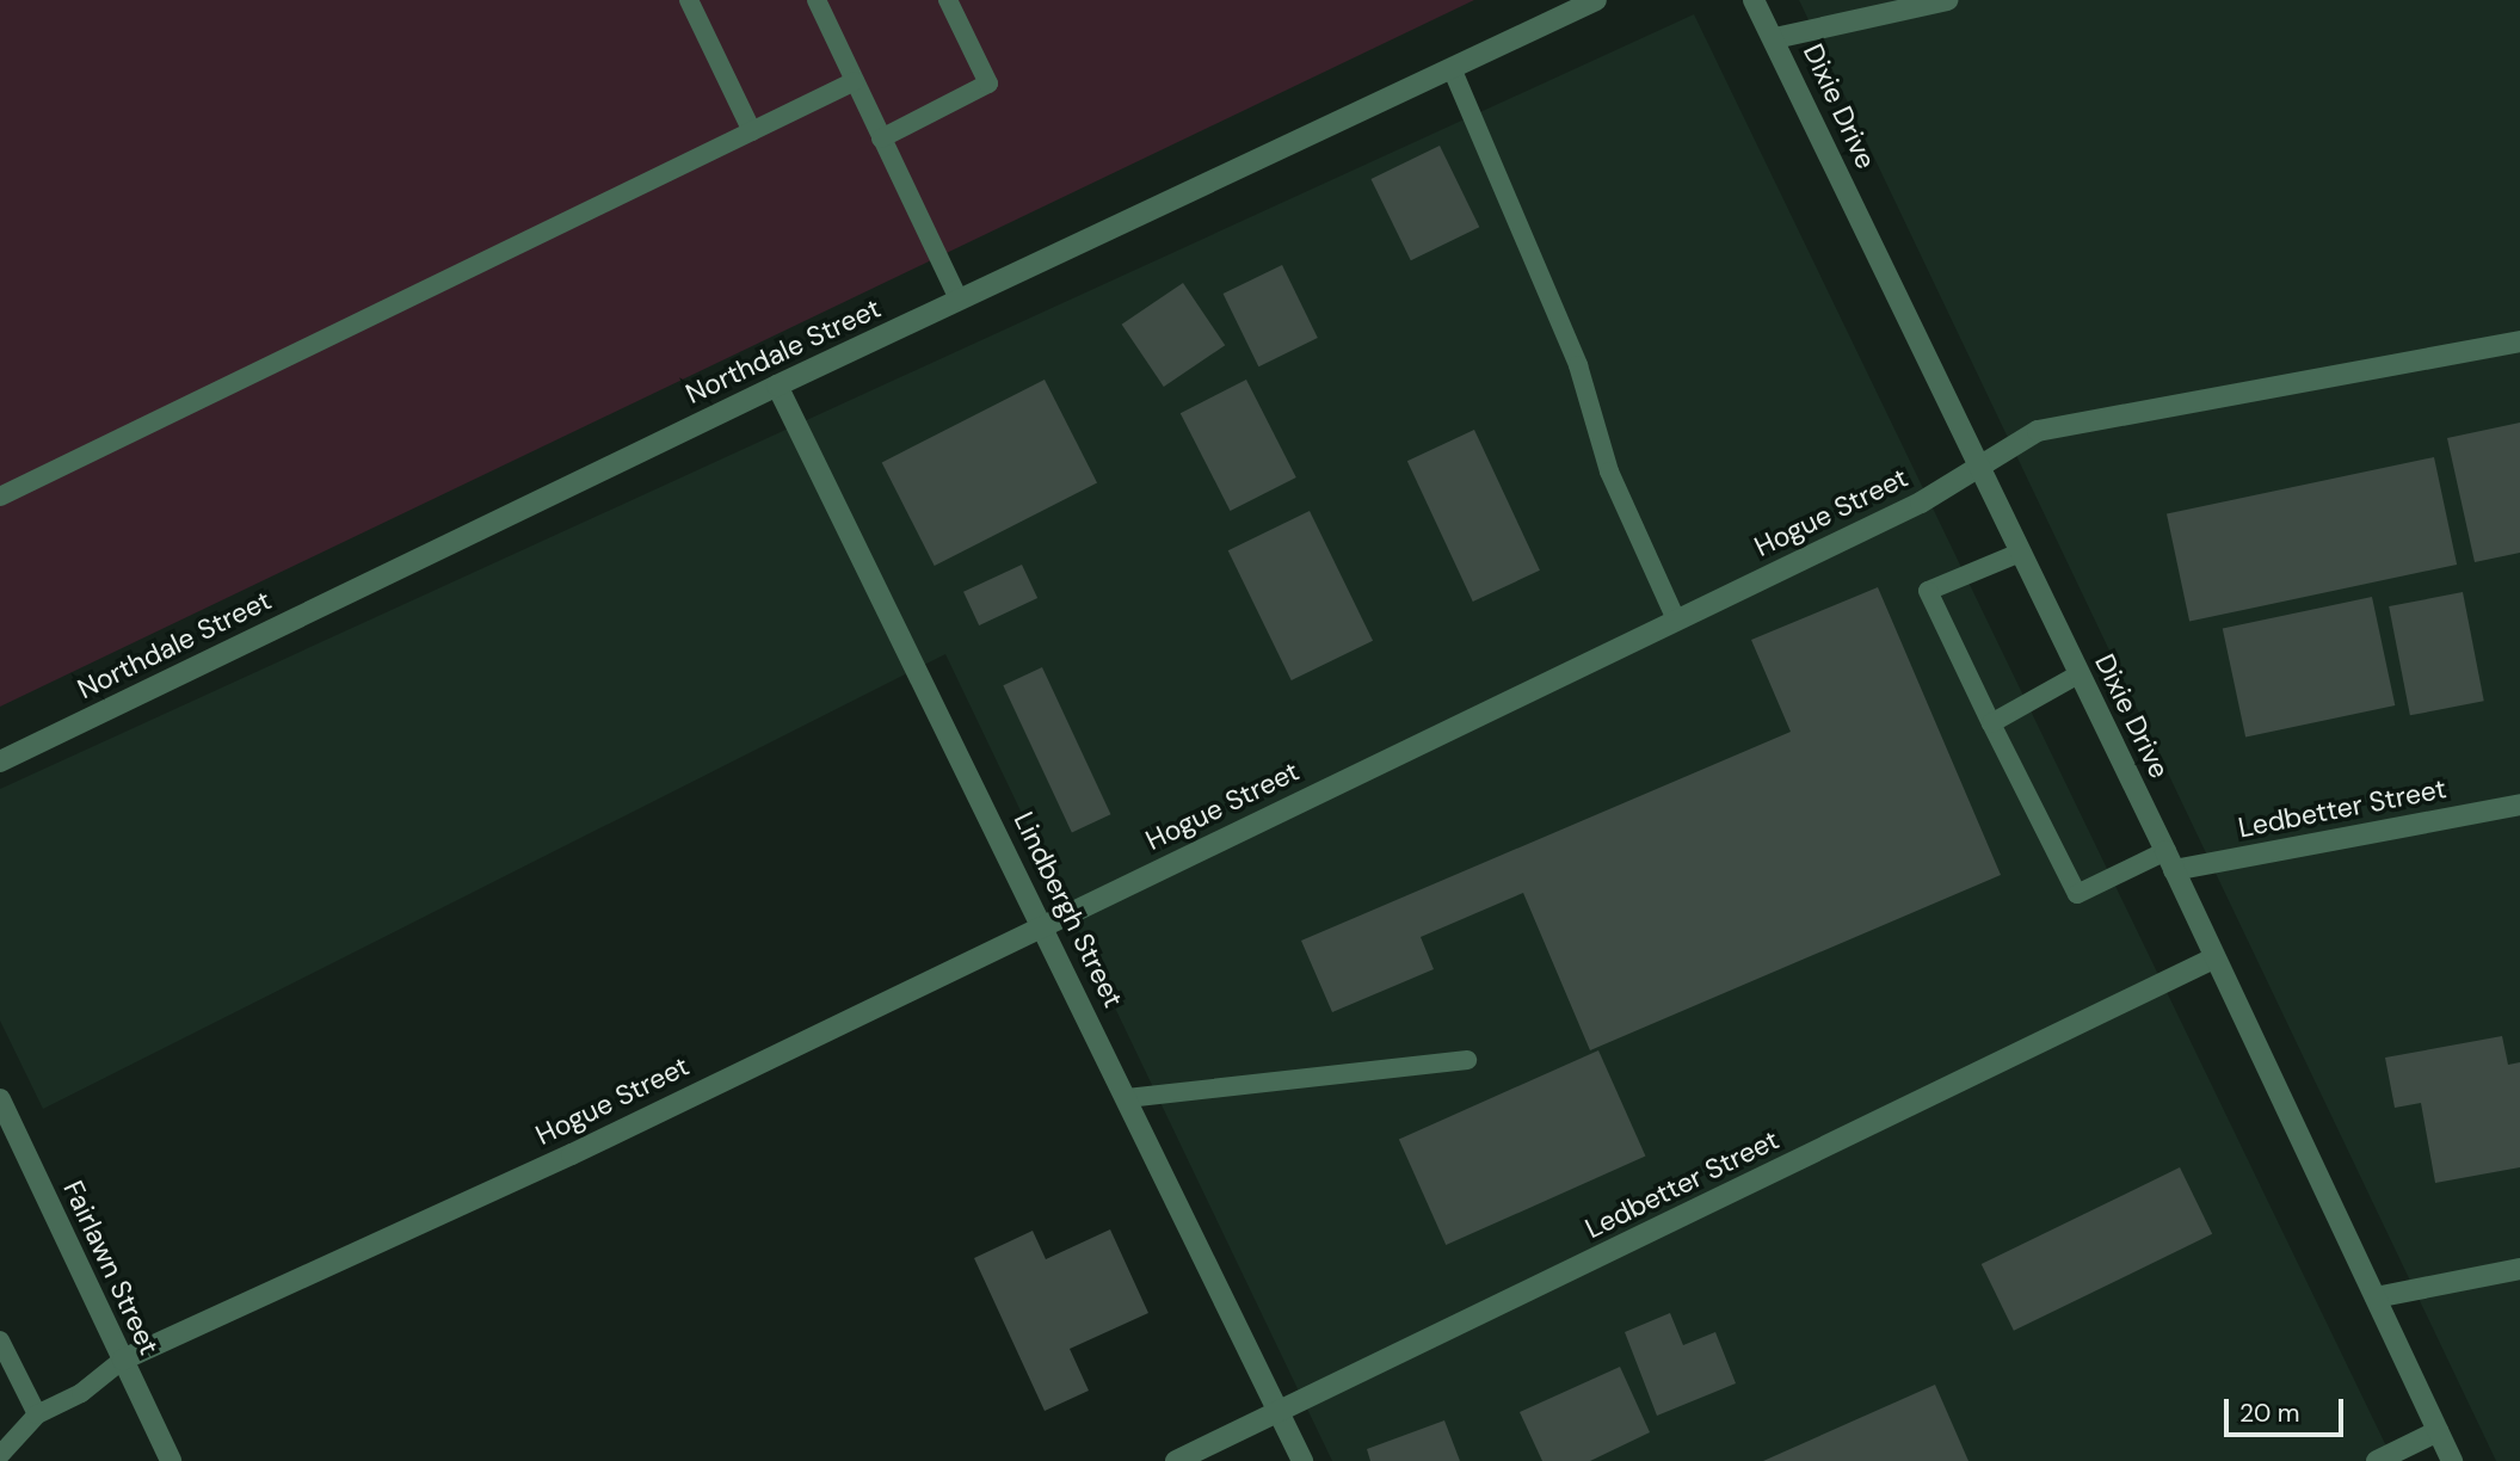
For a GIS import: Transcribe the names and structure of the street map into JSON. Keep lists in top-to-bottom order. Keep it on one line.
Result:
{"streets":{"street":["Dixie Drive","Northdale Street","Hogue Street","Ledbetter Street","Lindbergh Street","Fairlawn Street"]},"crossings":[["Dixie Drive","Hogue Street"],["Dixie Drive","Ledbetter Street"],["Northdale Street","Lindbergh Street"],["Hogue Street","Lindbergh Street"],["Hogue Street","Fairlawn Street"],["Ledbetter Street","Lindbergh Street"]],"scale_bar":"20 m"}
